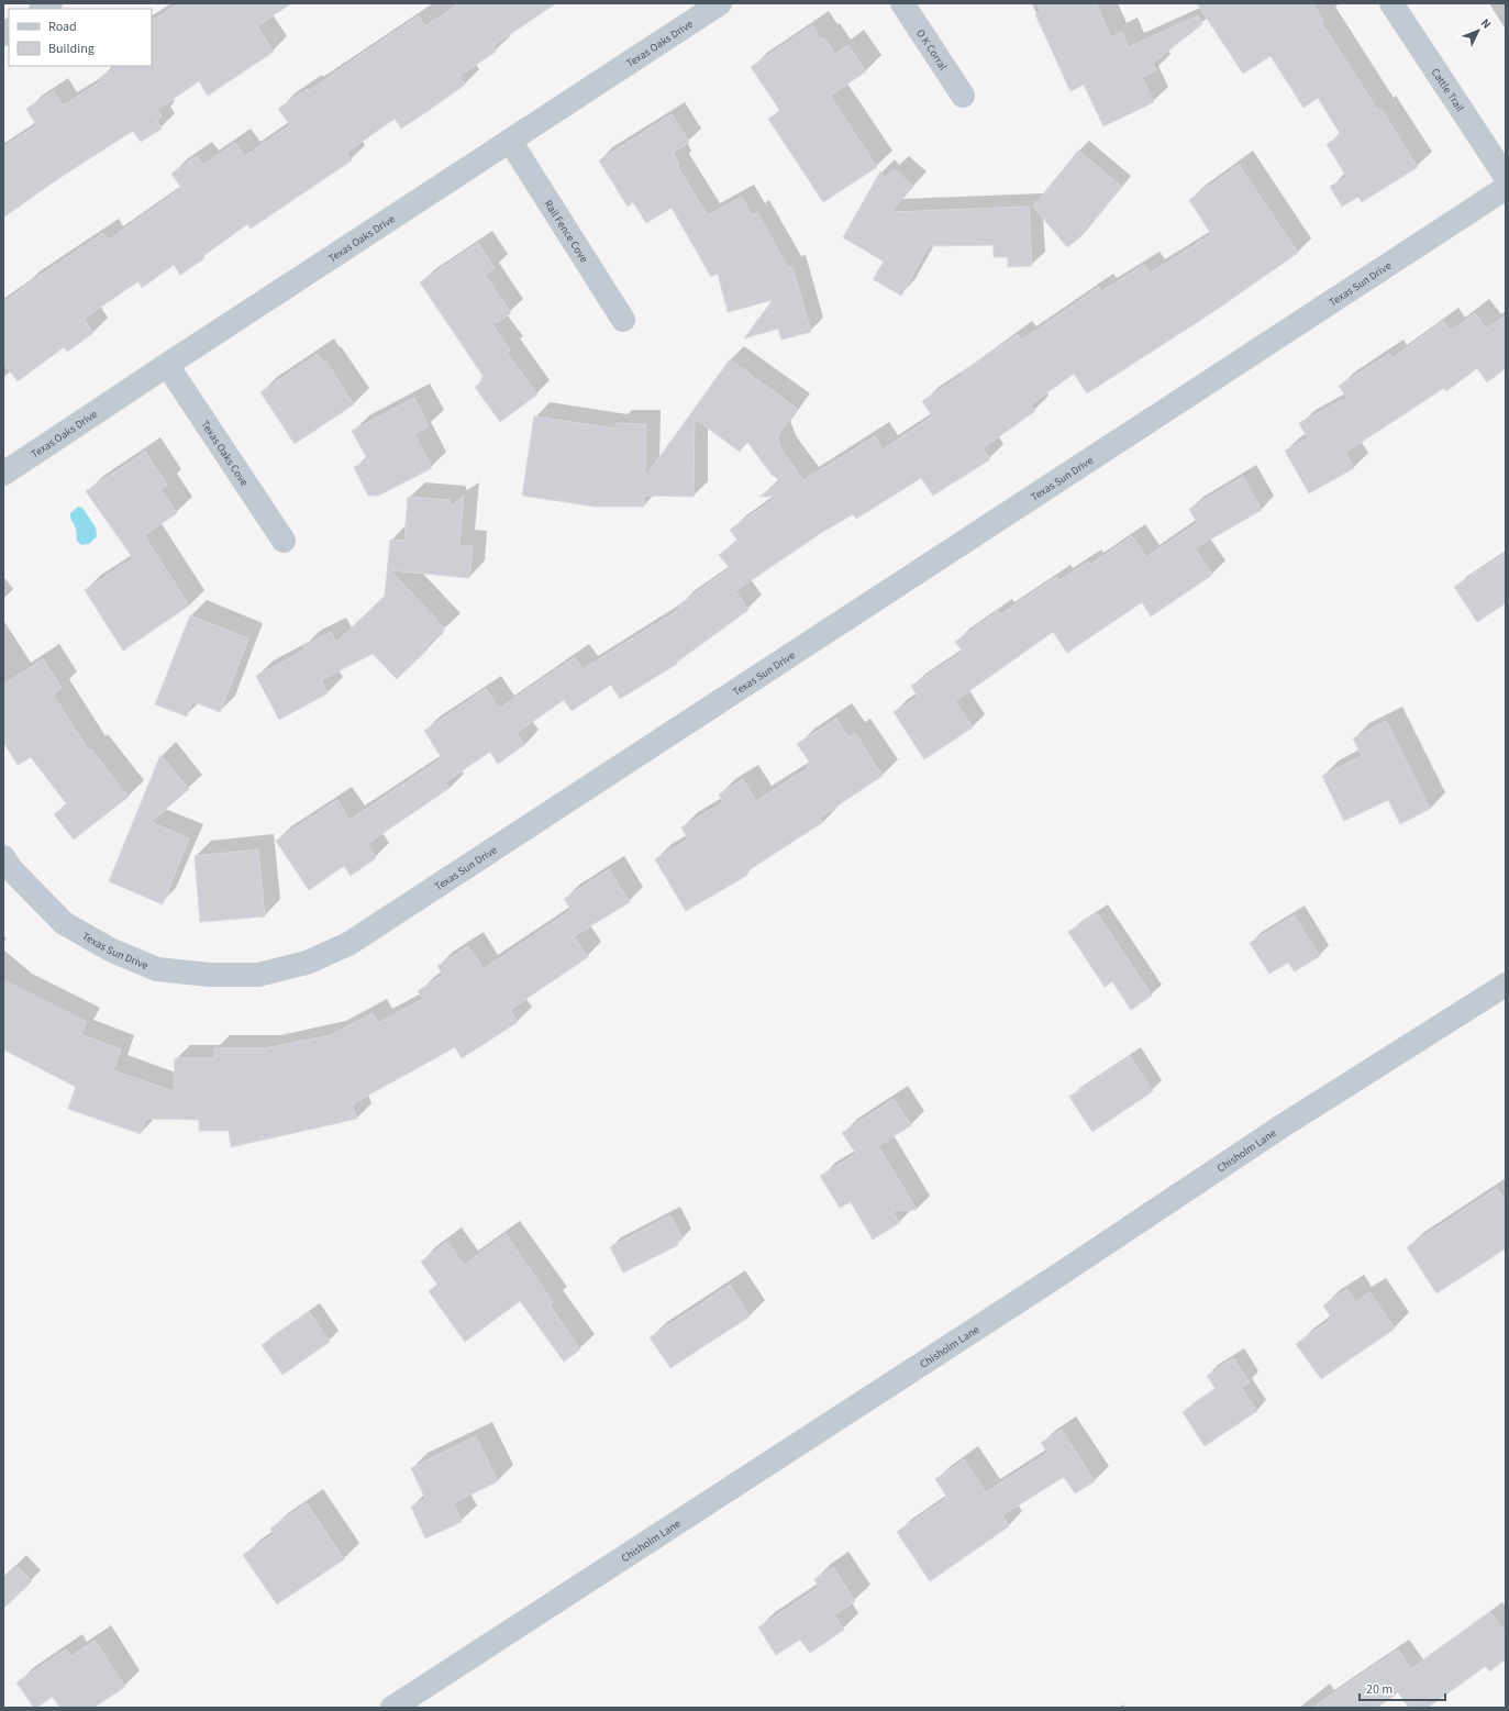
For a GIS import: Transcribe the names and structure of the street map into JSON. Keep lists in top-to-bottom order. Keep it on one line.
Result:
{"streets":{"street":["Texas Oaks Drive","O K Corral","Cattle Trail","Rail Fence Cove","Texas Sun Drive","Texas Oaks Cove","Chisholm Lane"]},"crossings":[["Texas Oaks Drive","Rail Fence Cove"],["Texas Oaks Drive","Texas Oaks Cove"]],"legend":["Road","Building"],"scale_bar":"20 m","north":"top right"}
